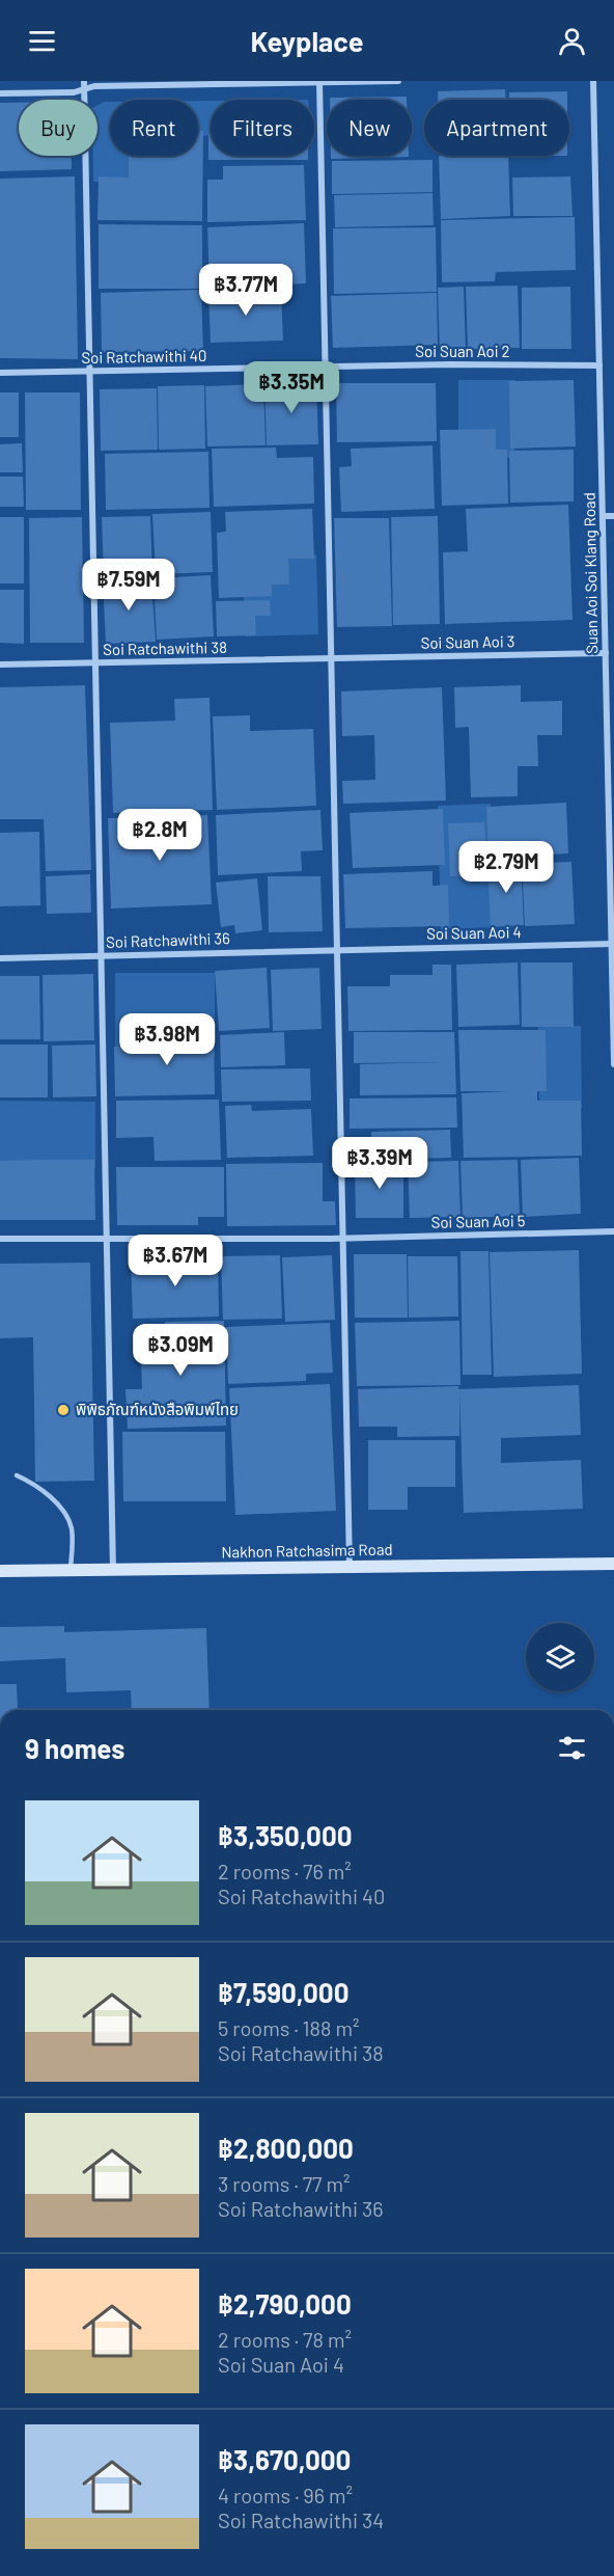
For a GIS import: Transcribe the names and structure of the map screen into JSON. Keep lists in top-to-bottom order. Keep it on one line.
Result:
{"streets":{"main road":["Nakhon Ratchasima Road"],"street":["Soi Suan Aoi 2","Soi Ratchawithi 40","Suan Aoi Soi Klang Road","Soi Suan Aoi 3","Soi Ratchawithi 38","Soi Suan Aoi 4","Soi Ratchawithi 36","Soi Suan Aoi 5"]},"crossings":[["Soi Suan Aoi 2","Soi Ratchawithi 40"],["Soi Suan Aoi 2","Suan Aoi Soi Klang Road"],["Suan Aoi Soi Klang Road","Soi Suan Aoi 3"],["Suan Aoi Soi Klang Road","Soi Suan Aoi 4"],["Soi Suan Aoi 3","Soi Ratchawithi 38"],["Soi Suan Aoi 4","Soi Ratchawithi 36"]],"places":["พิพิธภัณฑ์หนังสือพิมพ์ไทย"],"page":{"header":"Keyplace","chip":["Buy","Rent","Filters","New","Apartment"],"price":["฿3.77M","฿3.35M","฿7.59M","฿2.8M","฿2.79M","฿3.98M","฿3.39M","฿3.67M","฿3.09M"],"heading":"9 homes","list":[{"name":"฿3,350,000","note":"2 rooms · 76 m² · Soi Ratchawithi 40"},{"name":"฿7,590,000","note":"5 rooms · 188 m² · Soi Ratchawithi 38"},{"name":"฿2,800,000","note":"3 rooms · 77 m² · Soi Ratchawithi 36"},{"name":"฿2,790,000","note":"2 rooms · 78 m² · Soi Suan Aoi 4"},{"name":"฿3,670,000","note":"4 rooms · 96 m² · Soi Ratchawithi 34"}]}}
